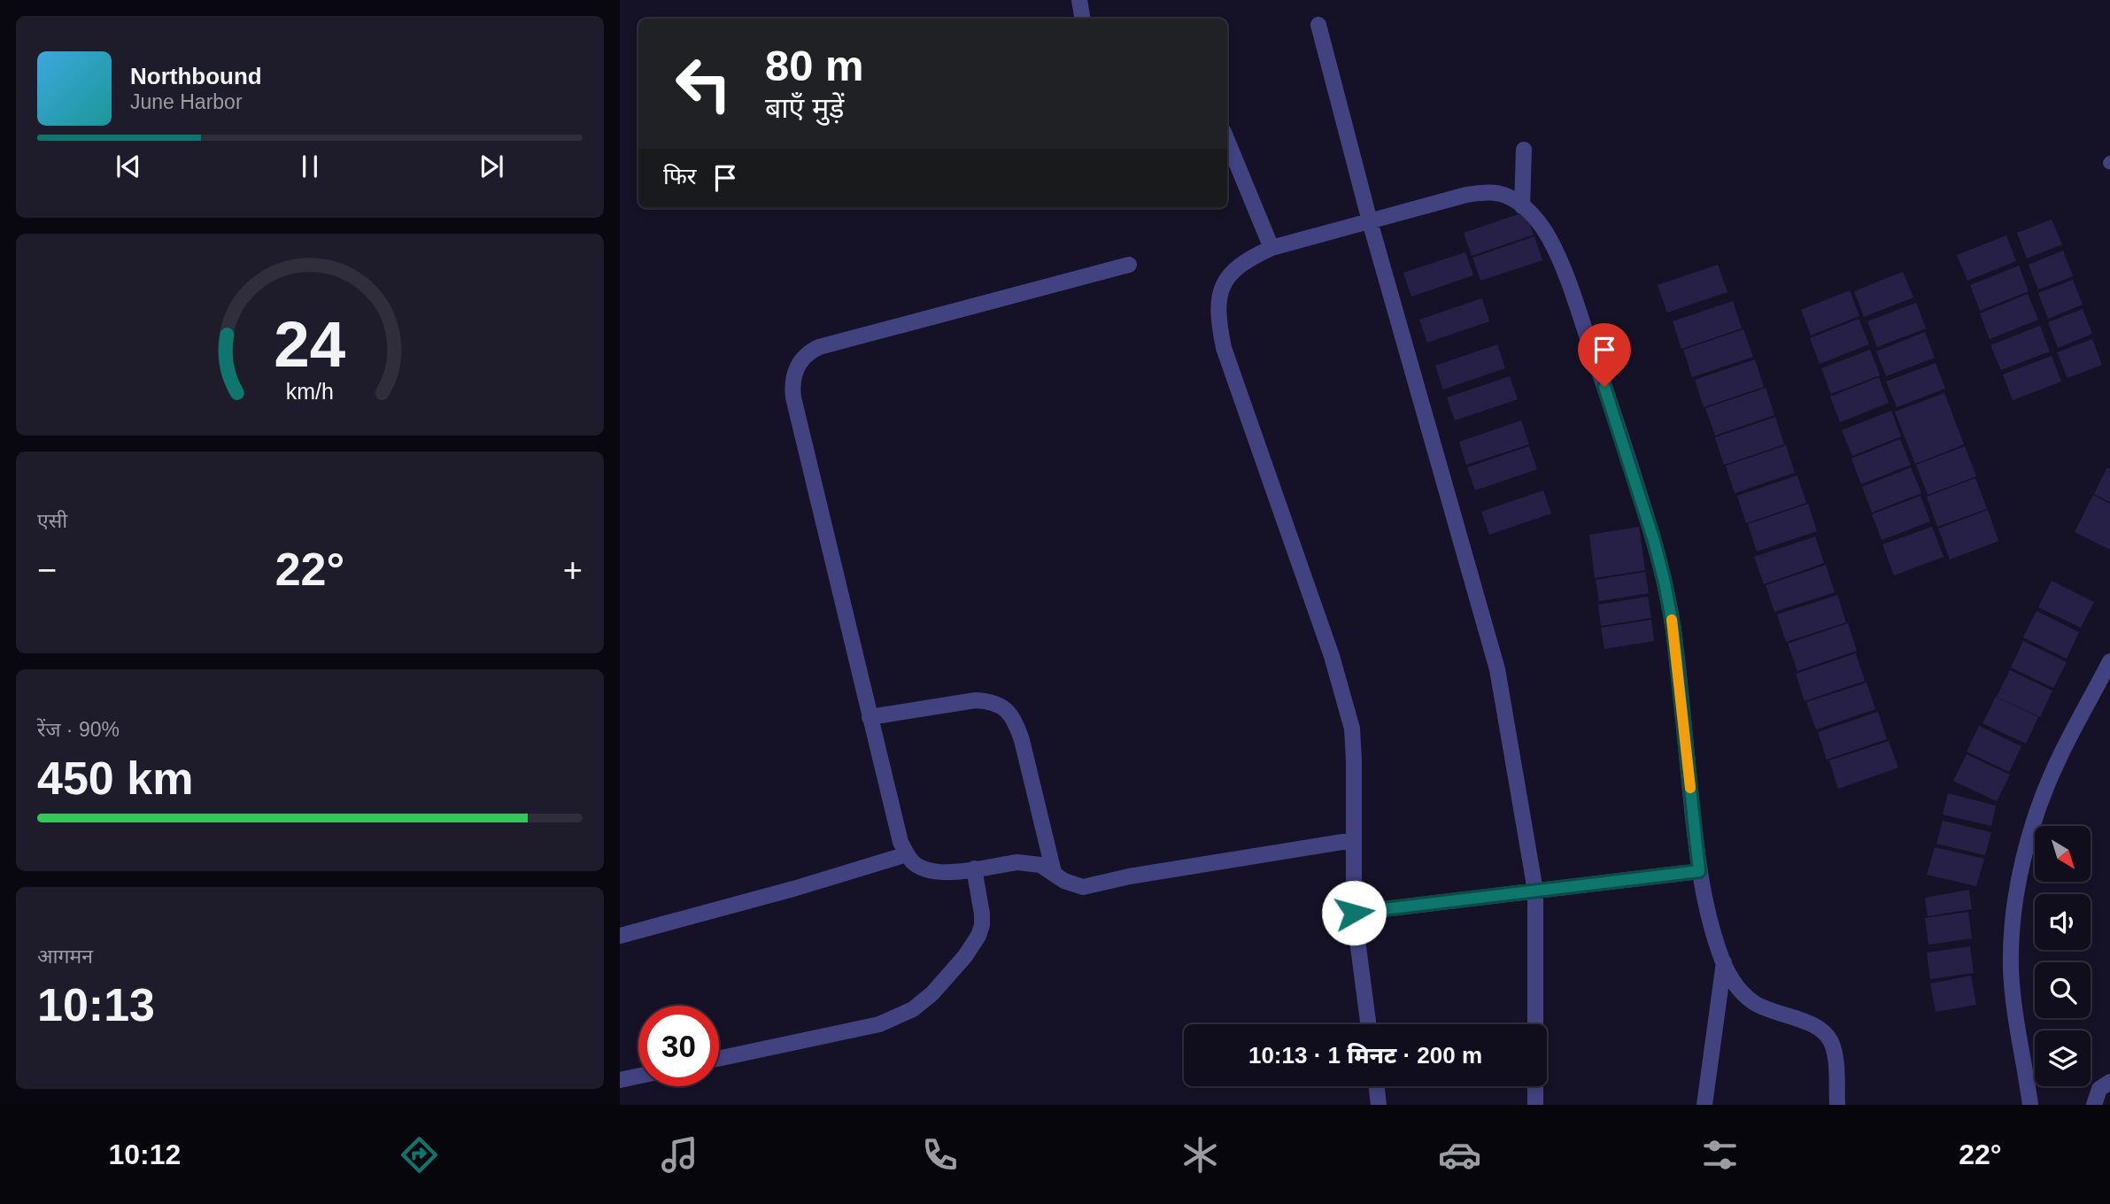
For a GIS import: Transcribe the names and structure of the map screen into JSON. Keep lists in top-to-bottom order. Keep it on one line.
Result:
{"north":"bottom right","page":{"turn":["80 m","बाएँ मुड़ें"],"song":["Northbound","June Harbor"],"then":"फिर","tile":["एसी",["रेंज · 90%","450 km"],["आगमन","10:13"]],"heat":["−","22°","+"],"limit":"30","trip":"10:13 · 1 मिनट · 200 m","tabs":["10:12","22°"],"gauge":["24","km/h"]}}
